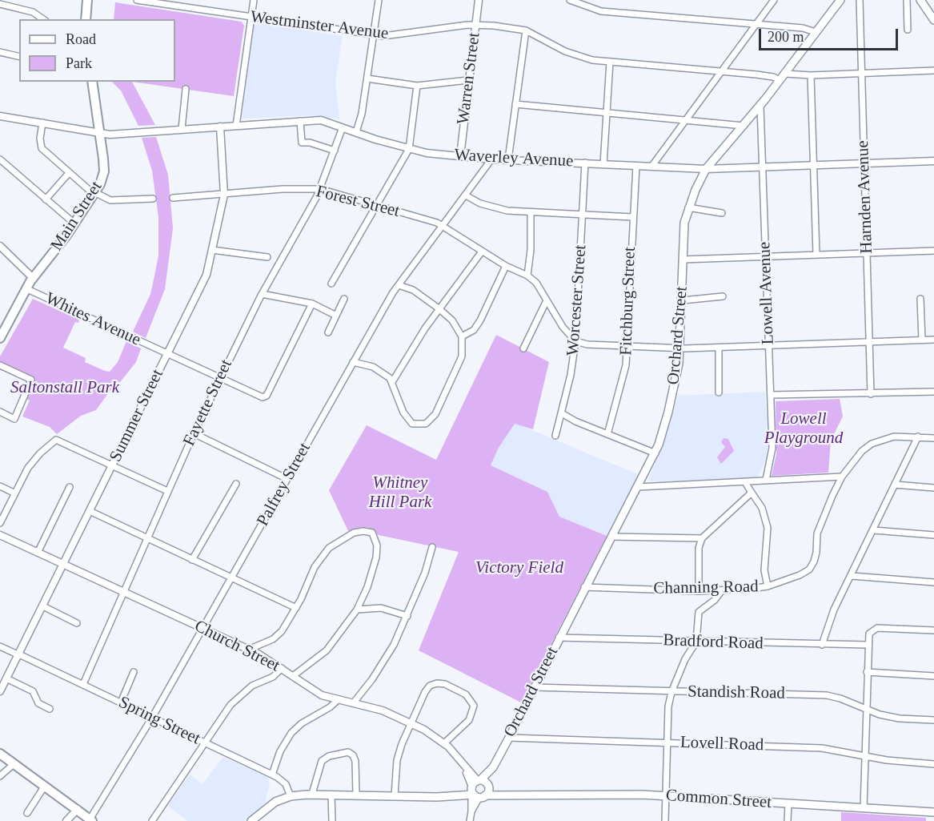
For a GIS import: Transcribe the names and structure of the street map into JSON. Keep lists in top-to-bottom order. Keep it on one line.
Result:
{"streets":{"main road":["Main Street","Orchard Street","Common Street"],"street":["Westminster Avenue","Warren Street","Waverley Avenue","Harnden Avenue","Forest Street","Lowell Avenue","Worcester Street","Fitchburg Street","Whites Avenue","Fayette Street","Summer Street","Palfrey Street","Channing Road","Bradford Road","Church Street","Standish Road","Spring Street","Lovell Road"]},"crossings":[["Westminster Avenue","Warren Street"],["Westminster Avenue","Orchard Street"],["Warren Street","Waverley Avenue"],["Waverley Avenue","Harnden Avenue"],["Waverley Avenue","Main Street"],["Waverley Avenue","Lowell Avenue"],["Waverley Avenue","Worcester Street"],["Waverley Avenue","Fitchburg Street"],["Waverley Avenue","Orchard Street"],["Waverley Avenue","Fayette Street"],["Waverley Avenue","Summer Street"],["Waverley Avenue","Palfrey Street"],["Forest Street","Fayette Street"],["Forest Street","Summer Street"],["Forest Street","Palfrey Street"],["Main Street","Whites Avenue"],["Lowell Avenue","Orchard Street"],["Whites Avenue","Fayette Street"],["Whites Avenue","Summer Street"],["Orchard Street","Channing Road"],["Orchard Street","Bradford Road"],["Orchard Street","Church Street"],["Orchard Street","Standish Road"],["Orchard Street","Lovell Road"],["Orchard Street","Common Street"],["Fayette Street","Church Street"],["Fayette Street","Spring Street"],["Summer Street","Church Street"],["Summer Street","Spring Street"],["Palfrey Street","Church Street"],["Palfrey Street","Spring Street"],["Church Street","Common Street"],["Spring Street","Common Street"]],"parks":["Saltonstall Park","Lowell Playground","Whitney Hill Park","Victory Field"],"legend":["Road","Park"],"scale_bar":"200 m"}
